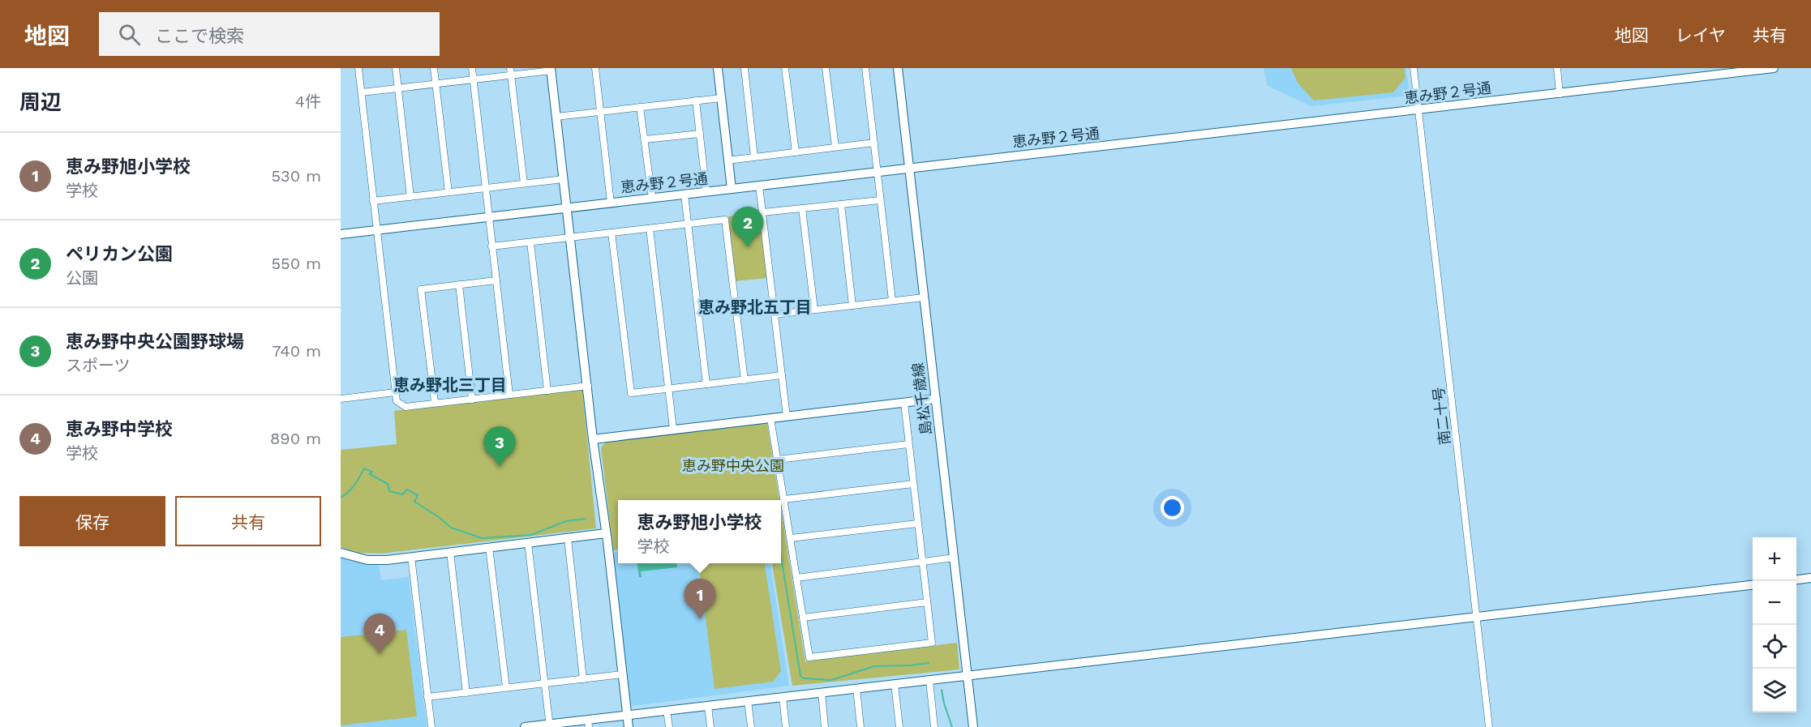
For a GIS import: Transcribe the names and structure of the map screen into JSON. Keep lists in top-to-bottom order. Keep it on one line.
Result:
{"streets":{"street":["恵み野２号通","島松千歳線","南二十号"]},"crossings":[["恵み野２号通","島松千歳線"],["恵み野２号通","南二十号"]],"districts":["恵み野北五丁目","恵み野北三丁目"],"parks":["恵み野中央公園"],"page":{"header":"地図","search":"ここで検索","nav":["地図","レイヤ","共有"],"heading":["周辺","4件"],"list":[{"mark":"1","name":"恵み野旭小学校","note":"学校","value":"530 m"},{"mark":"2","name":"ペリカン公園","note":"公園","value":"550 m"},{"mark":"3","name":"恵み野中央公園野球場","note":"スポーツ","value":"740 m"},{"mark":"4","name":"恵み野中学校","note":"学校","value":"890 m"}],"pins":["2","3","1","4"],"buttons":["保存","共有"],"popup":["恵み野旭小学校","学校"],"map_buttons":["+","−"]}}
